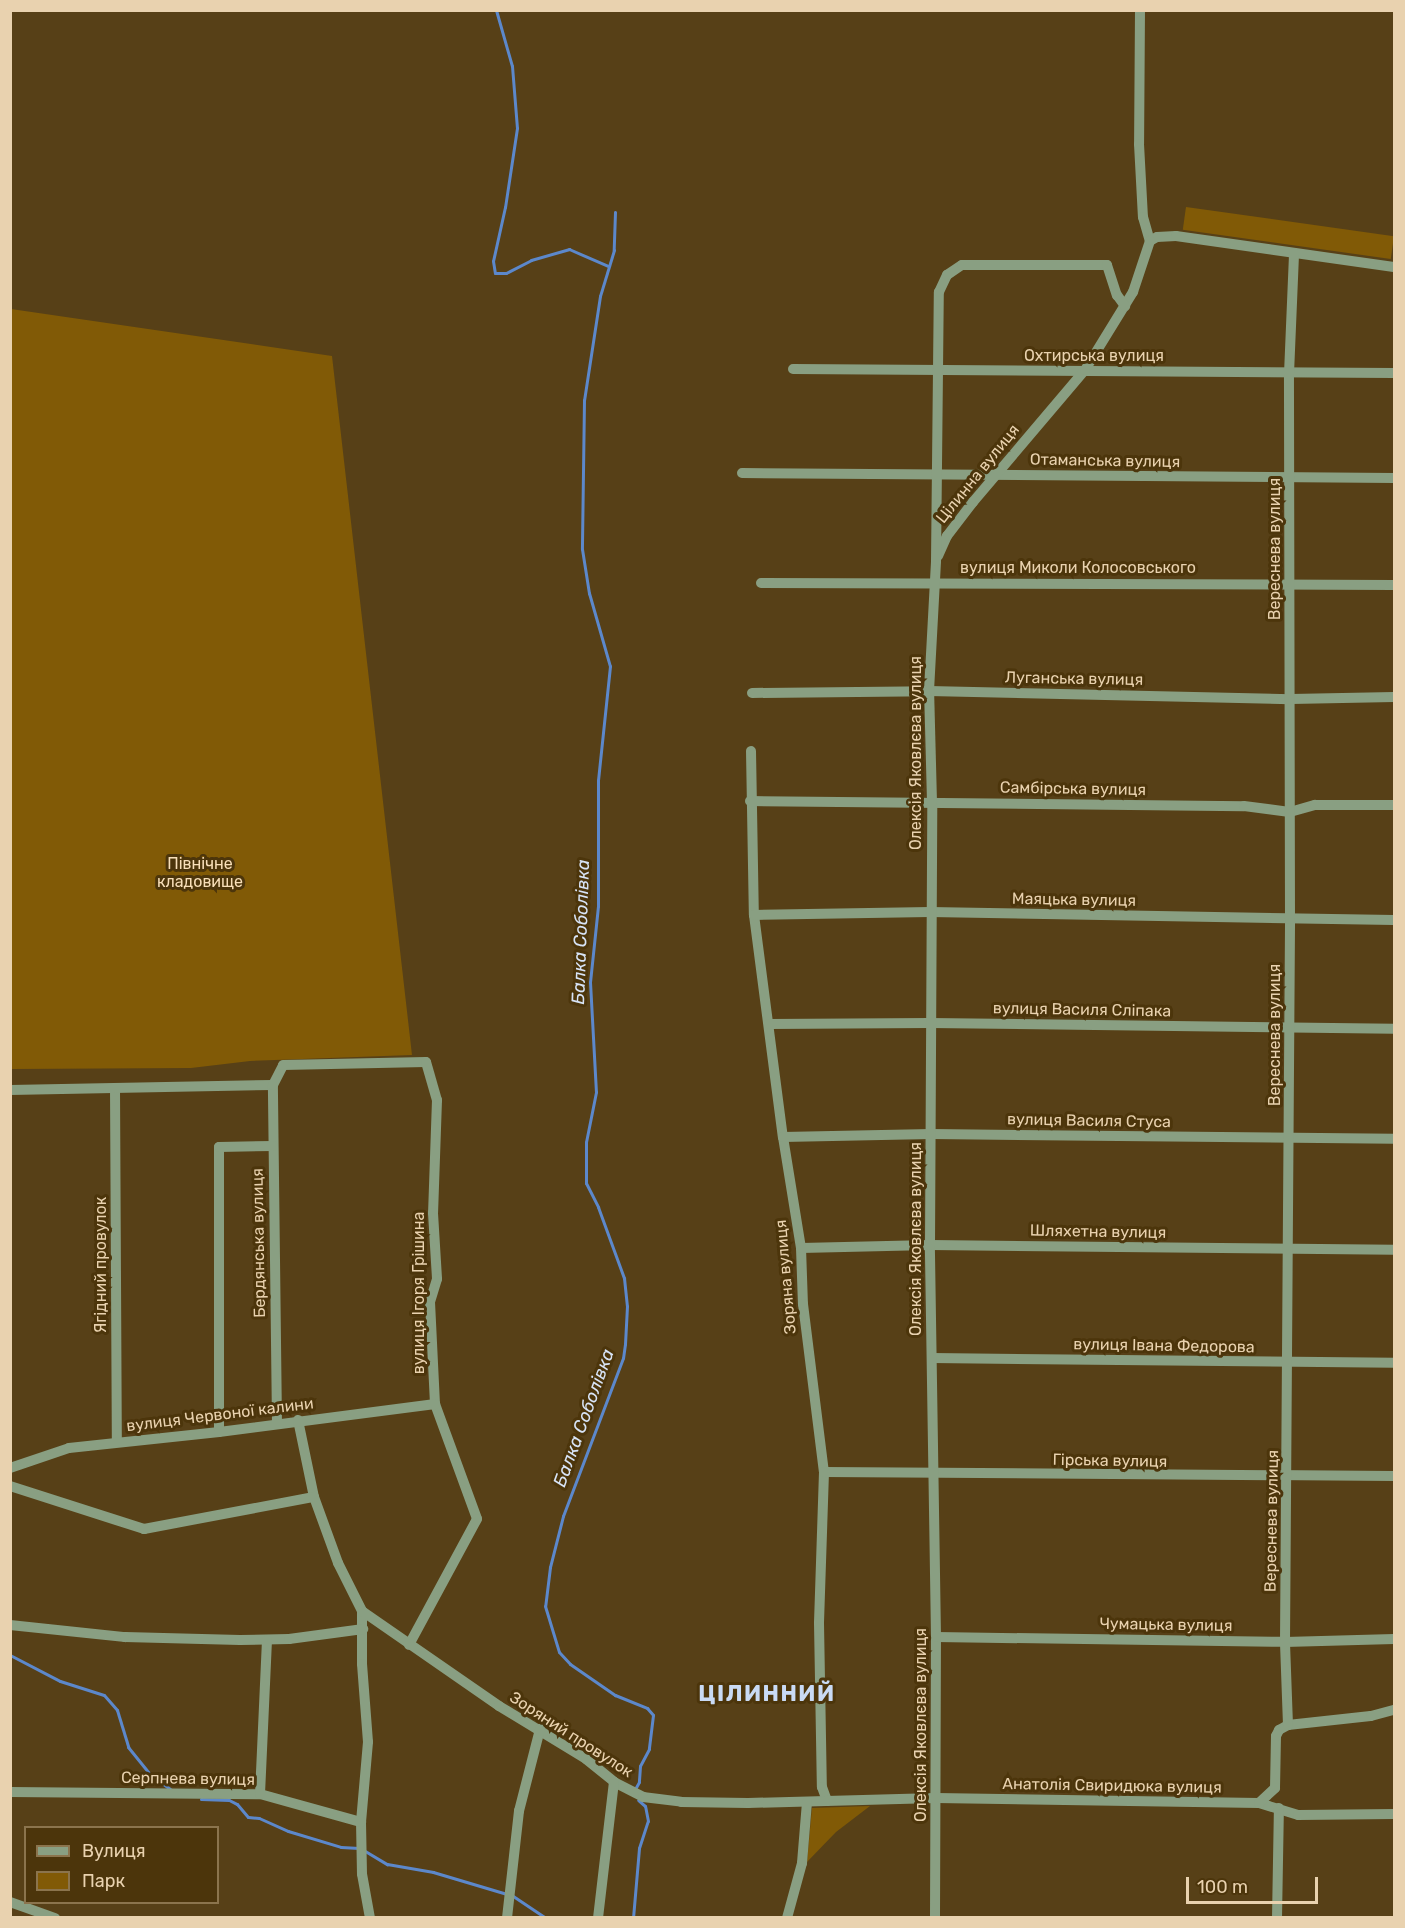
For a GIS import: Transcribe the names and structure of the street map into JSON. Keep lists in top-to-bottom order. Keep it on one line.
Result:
{"streets":{"street":["Охтирська вулиця","Отаманська вулиця","Цілинна вулиця","Вереснева вулиця","вулиця Миколи Колосовського","Луганська вулиця","Олексія Яковлєва вулиця","Самбірська вулиця","Маяцька вулиця","вулиця Василя Сліпака","вулиця Василя Стуса","Шляхетна вулиця","Бердянська вулиця","Ягідний провулок","Зоряна вулиця","вулиця Ігоря Грішина","вулиця Івана Федорова","вулиця Червоної калини","Гірська вулиця","Чумацька вулиця","Зоряний провулок","Серпнева вулиця","Анатолія Свиридюка вулиця"]},"crossings":[["Охтирська вулиця","Цілинна вулиця"],["Охтирська вулиця","Вереснева вулиця"],["Отаманська вулиця","Цілинна вулиця"],["Отаманська вулиця","Вереснева вулиця"],["Цілинна вулиця","Олексія Яковлєва вулиця"],["Вереснева вулиця","вулиця Миколи Колосовського"],["Вереснева вулиця","Луганська вулиця"],["Вереснева вулиця","Самбірська вулиця"],["Вереснева вулиця","Маяцька вулиця"],["Вереснева вулиця","вулиця Василя Сліпака"],["Вереснева вулиця","вулиця Василя Стуса"],["Вереснева вулиця","Шляхетна вулиця"],["Вереснева вулиця","вулиця Івана Федорова"],["Вереснева вулиця","Гірська вулиця"],["Вереснева вулиця","Чумацька вулиця"],["Вереснева вулиця","Анатолія Свиридюка вулиця"],["вулиця Миколи Колосовського","Олексія Яковлєва вулиця"],["Луганська вулиця","Олексія Яковлєва вулиця"],["Олексія Яковлєва вулиця","Самбірська вулиця"],["Олексія Яковлєва вулиця","Маяцька вулиця"],["Олексія Яковлєва вулиця","вулиця Василя Сліпака"],["Олексія Яковлєва вулиця","вулиця Василя Стуса"],["Олексія Яковлєва вулиця","Шляхетна вулиця"],["Олексія Яковлєва вулиця","вулиця Івана Федорова"],["Олексія Яковлєва вулиця","Гірська вулиця"],["Олексія Яковлєва вулиця","Чумацька вулиця"],["Олексія Яковлєва вулиця","Анатолія Свиридюка вулиця"],["Самбірська вулиця","Зоряна вулиця"],["Маяцька вулиця","Зоряна вулиця"],["вулиця Василя Сліпака","Зоряна вулиця"],["вулиця Василя Стуса","Зоряна вулиця"],["Шляхетна вулиця","Зоряна вулиця"],["Бердянська вулиця","вулиця Ігоря Грішина"],["Бердянська вулиця","вулиця Червоної калини"],["Ягідний провулок","вулиця Червоної калини"],["Зоряна вулиця","Гірська вулиця"],["Зоряна вулиця","Зоряний провулок"],["Зоряна вулиця","Анатолія Свиридюка вулиця"],["вулиця Ігоря Грішина","вулиця Червоної калини"],["вулиця Ігоря Грішина","Зоряний провулок"],["Зоряний провулок","Анатолія Свиридюка вулиця"]],"districts":["ЦІЛИННИЙ"],"water":["Балка Соболівка"],"parks":["Північне кладовище"],"legend":["Вулиця","Парк"],"scale_bar":"100 m"}
